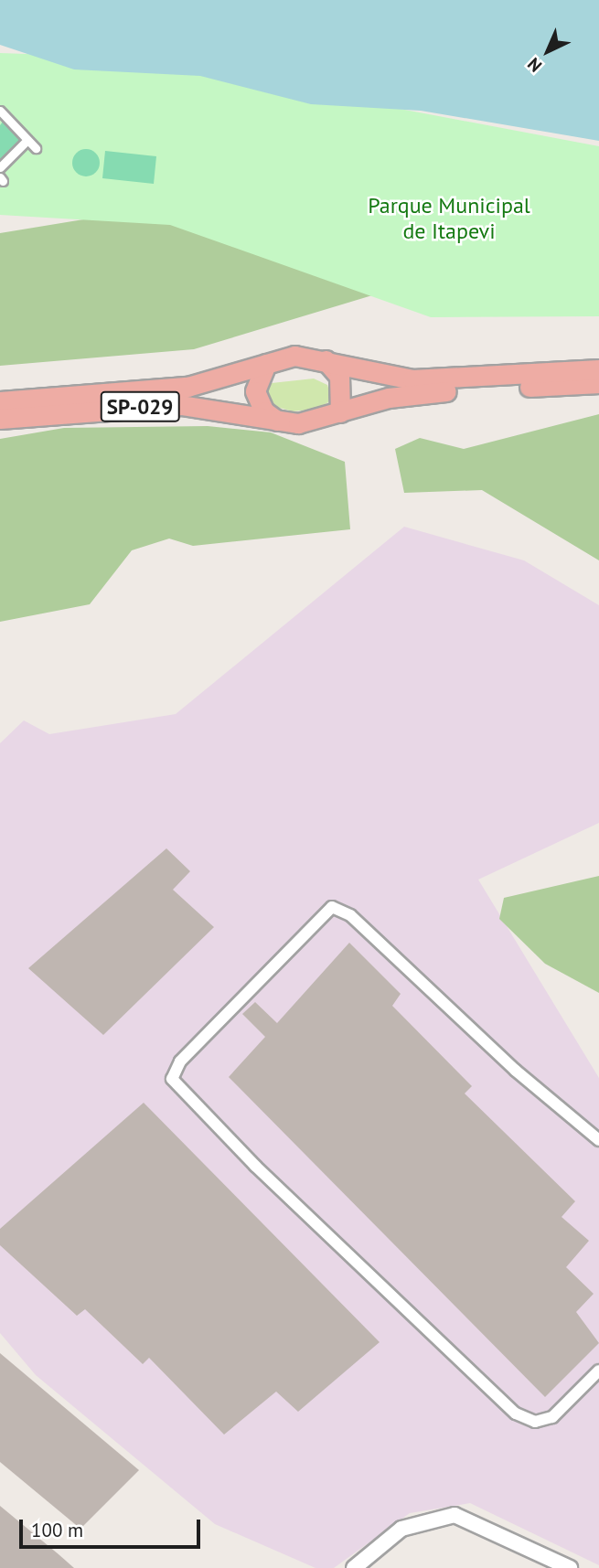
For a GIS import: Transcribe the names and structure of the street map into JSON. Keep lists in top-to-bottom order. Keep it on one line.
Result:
{"streets":{"highway":["SP-029"]},"parks":["Parque Municipal de Itapevi"],"scale_bar":"100 m","north":"bottom left"}
